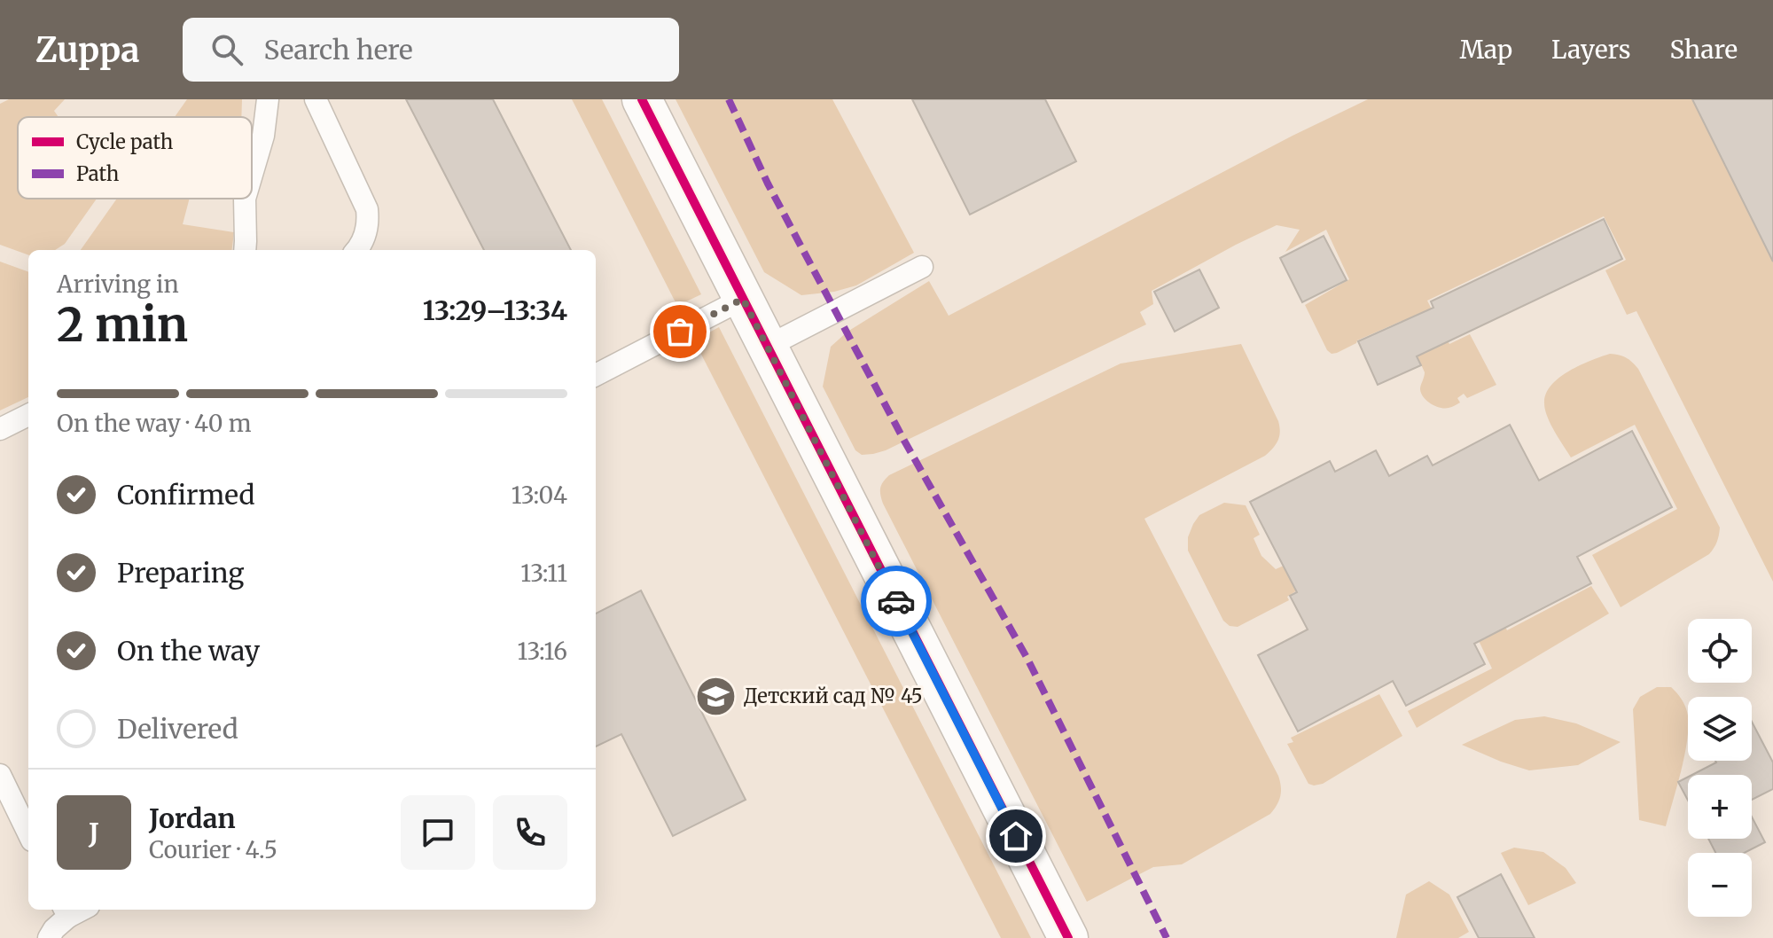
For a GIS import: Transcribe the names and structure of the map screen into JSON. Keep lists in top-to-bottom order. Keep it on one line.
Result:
{"places":{"school or university":["Детский сад № 45"]},"legend":["Cycle path","Path"],"page":{"header":"Zuppa","search":"Search here","nav":["Map","Layers","Share"],"heading":["2 min","Arriving in","13:29–13:34"],"panel":["Jordan","Courier · 4.5"],"bar":"On the way · 40 m","list":[["Confirmed","13:04"],["Preparing","13:11"],["On the way","13:16"],"Delivered"],"map_buttons":["+","−"],"round":"J"}}
